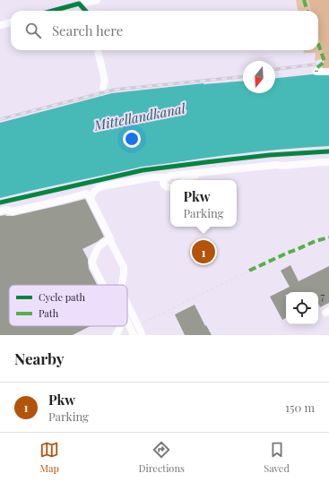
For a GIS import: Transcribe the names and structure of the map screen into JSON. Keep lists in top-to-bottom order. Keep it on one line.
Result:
{"water":["Mittellandkanal"],"house_numbers":["7"],"legend":["Cycle path","Path"],"north":"bottom","page":{"search":"Search here","popup":["Pkw","Parking"],"pins":"1","heading":"Nearby","list":[{"mark":"1","name":"Pkw","note":"Parking","value":"150 m"}],"nav":["Map","Directions","Saved"]}}
